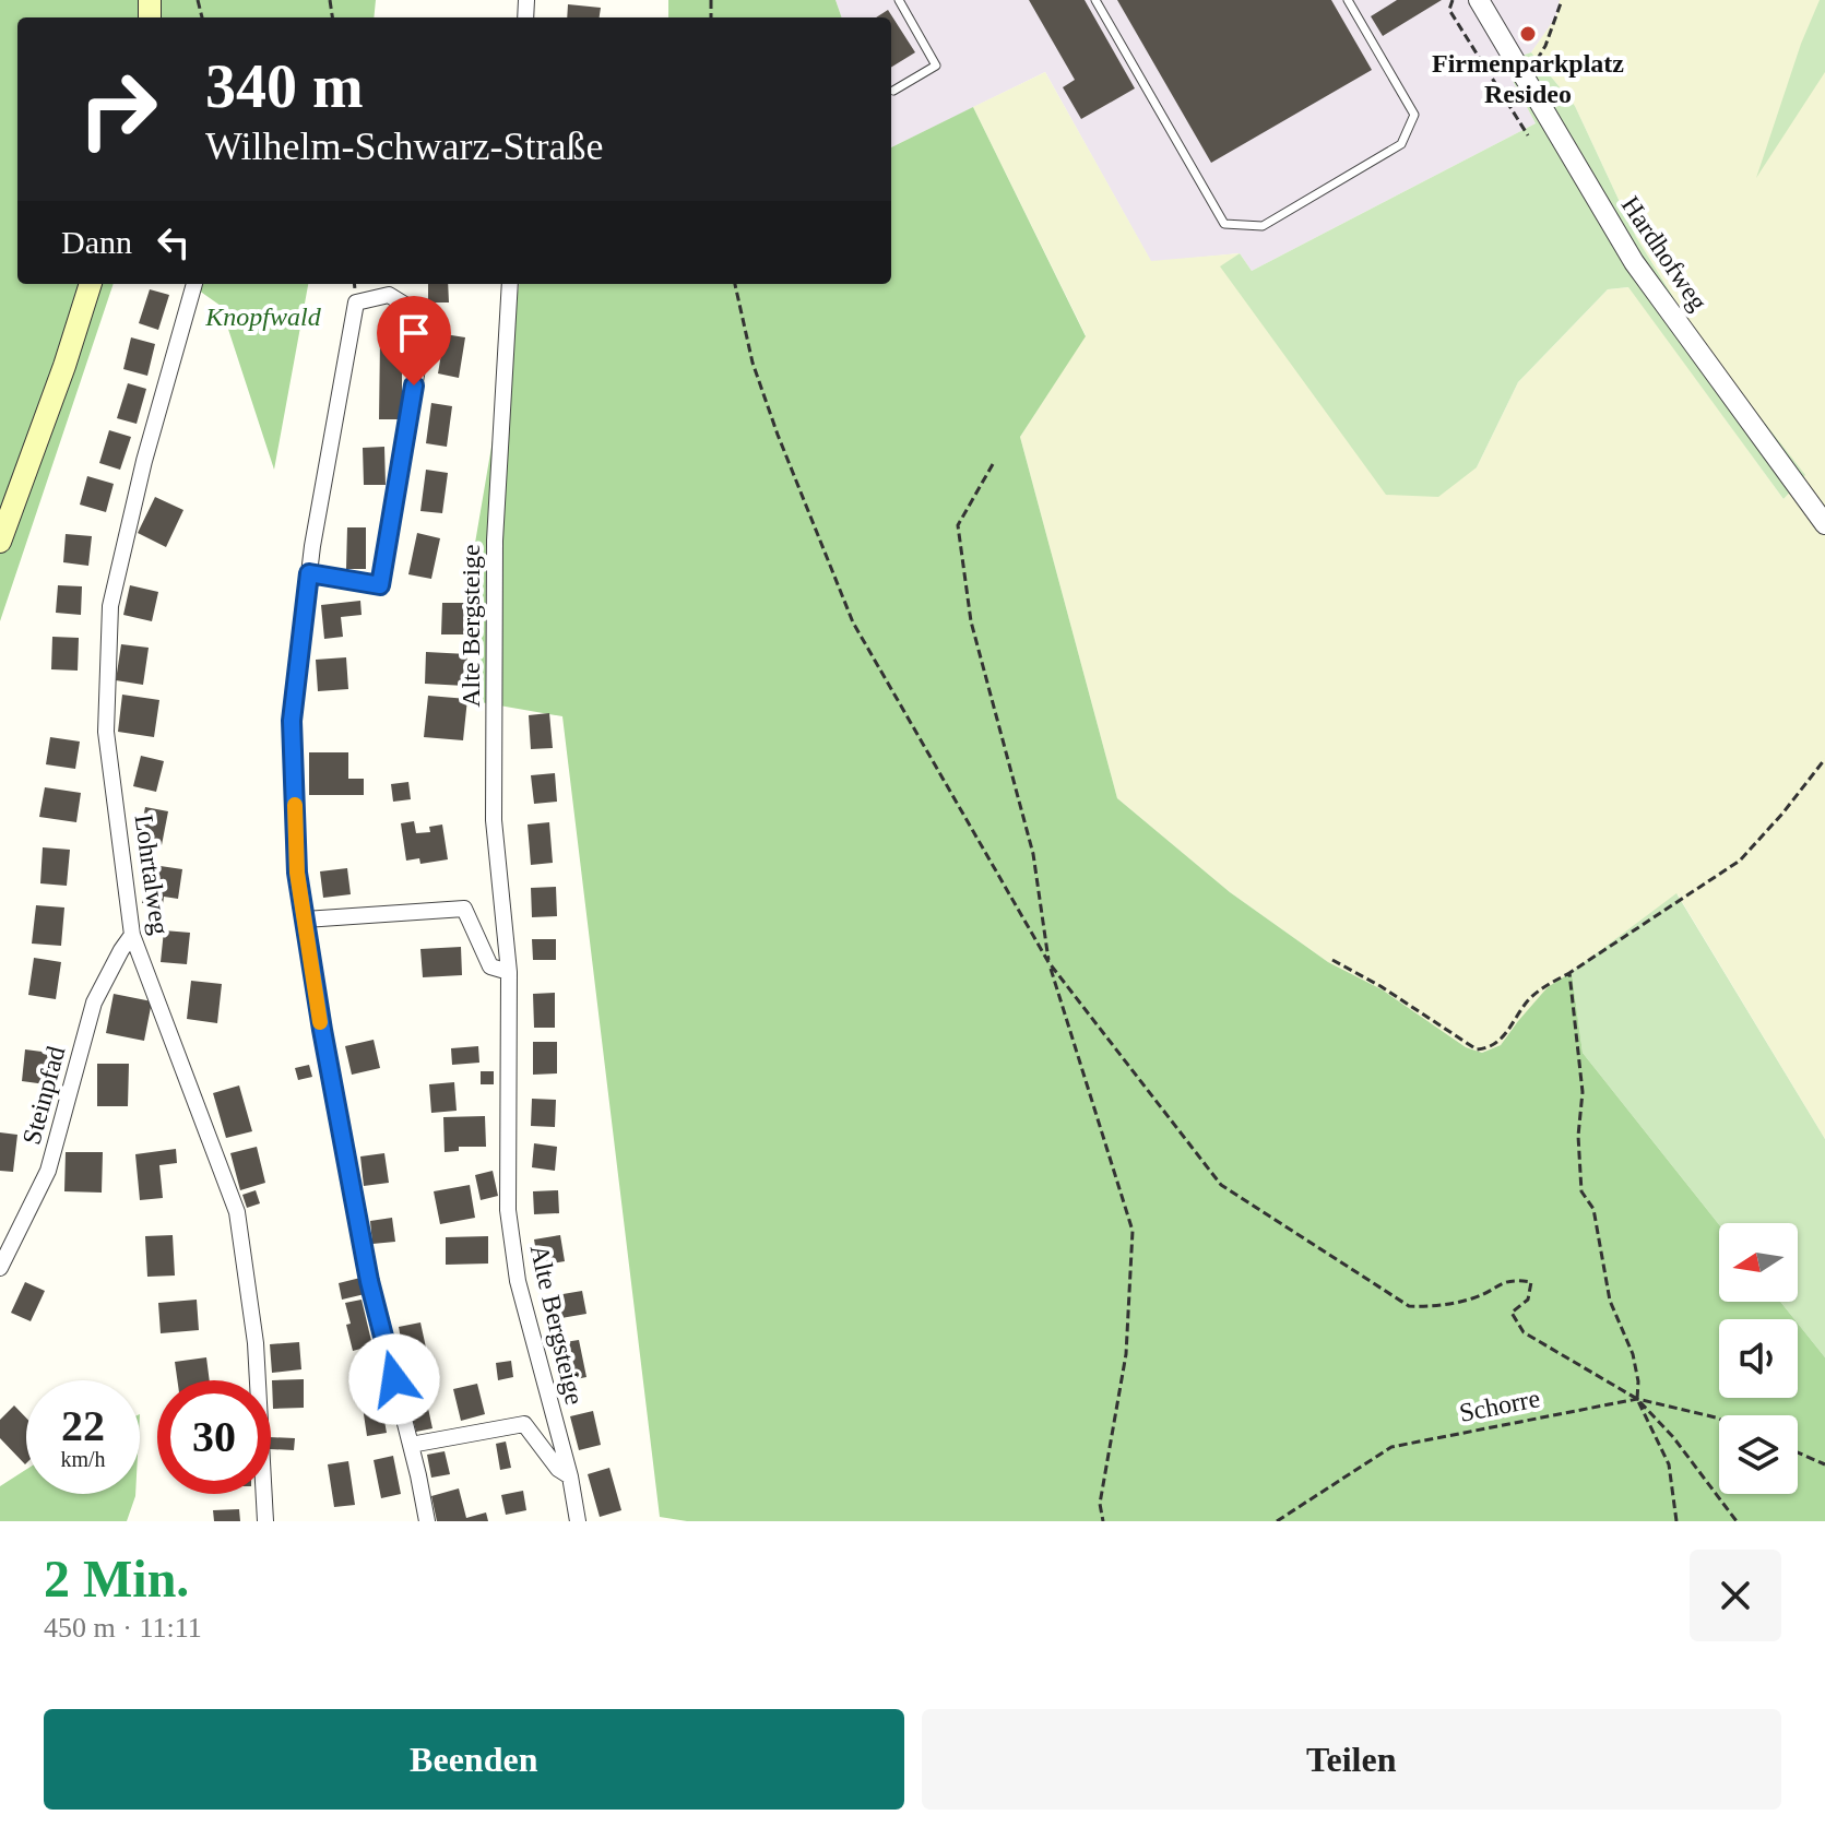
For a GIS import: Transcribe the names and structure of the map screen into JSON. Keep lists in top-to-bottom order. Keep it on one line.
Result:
{"streets":{"street":["Hardhofweg","Alte Bergsteige","Lohrtalweg","Steinpfad"],"path":["Schorre"]},"crossings":[["Lohrtalweg","Steinpfad"]],"parks":["Knopfwald"],"places":["Firmenparkplatz Resideo"],"north":"left","page":{"turn":["340 m","Wilhelm-Schwarz-Straße"],"then":"Dann","speed":"22 km/h","limit":"30","heading":["2 Min.","450 m · 11:11"],"buttons":["Beenden","Teilen"]}}
